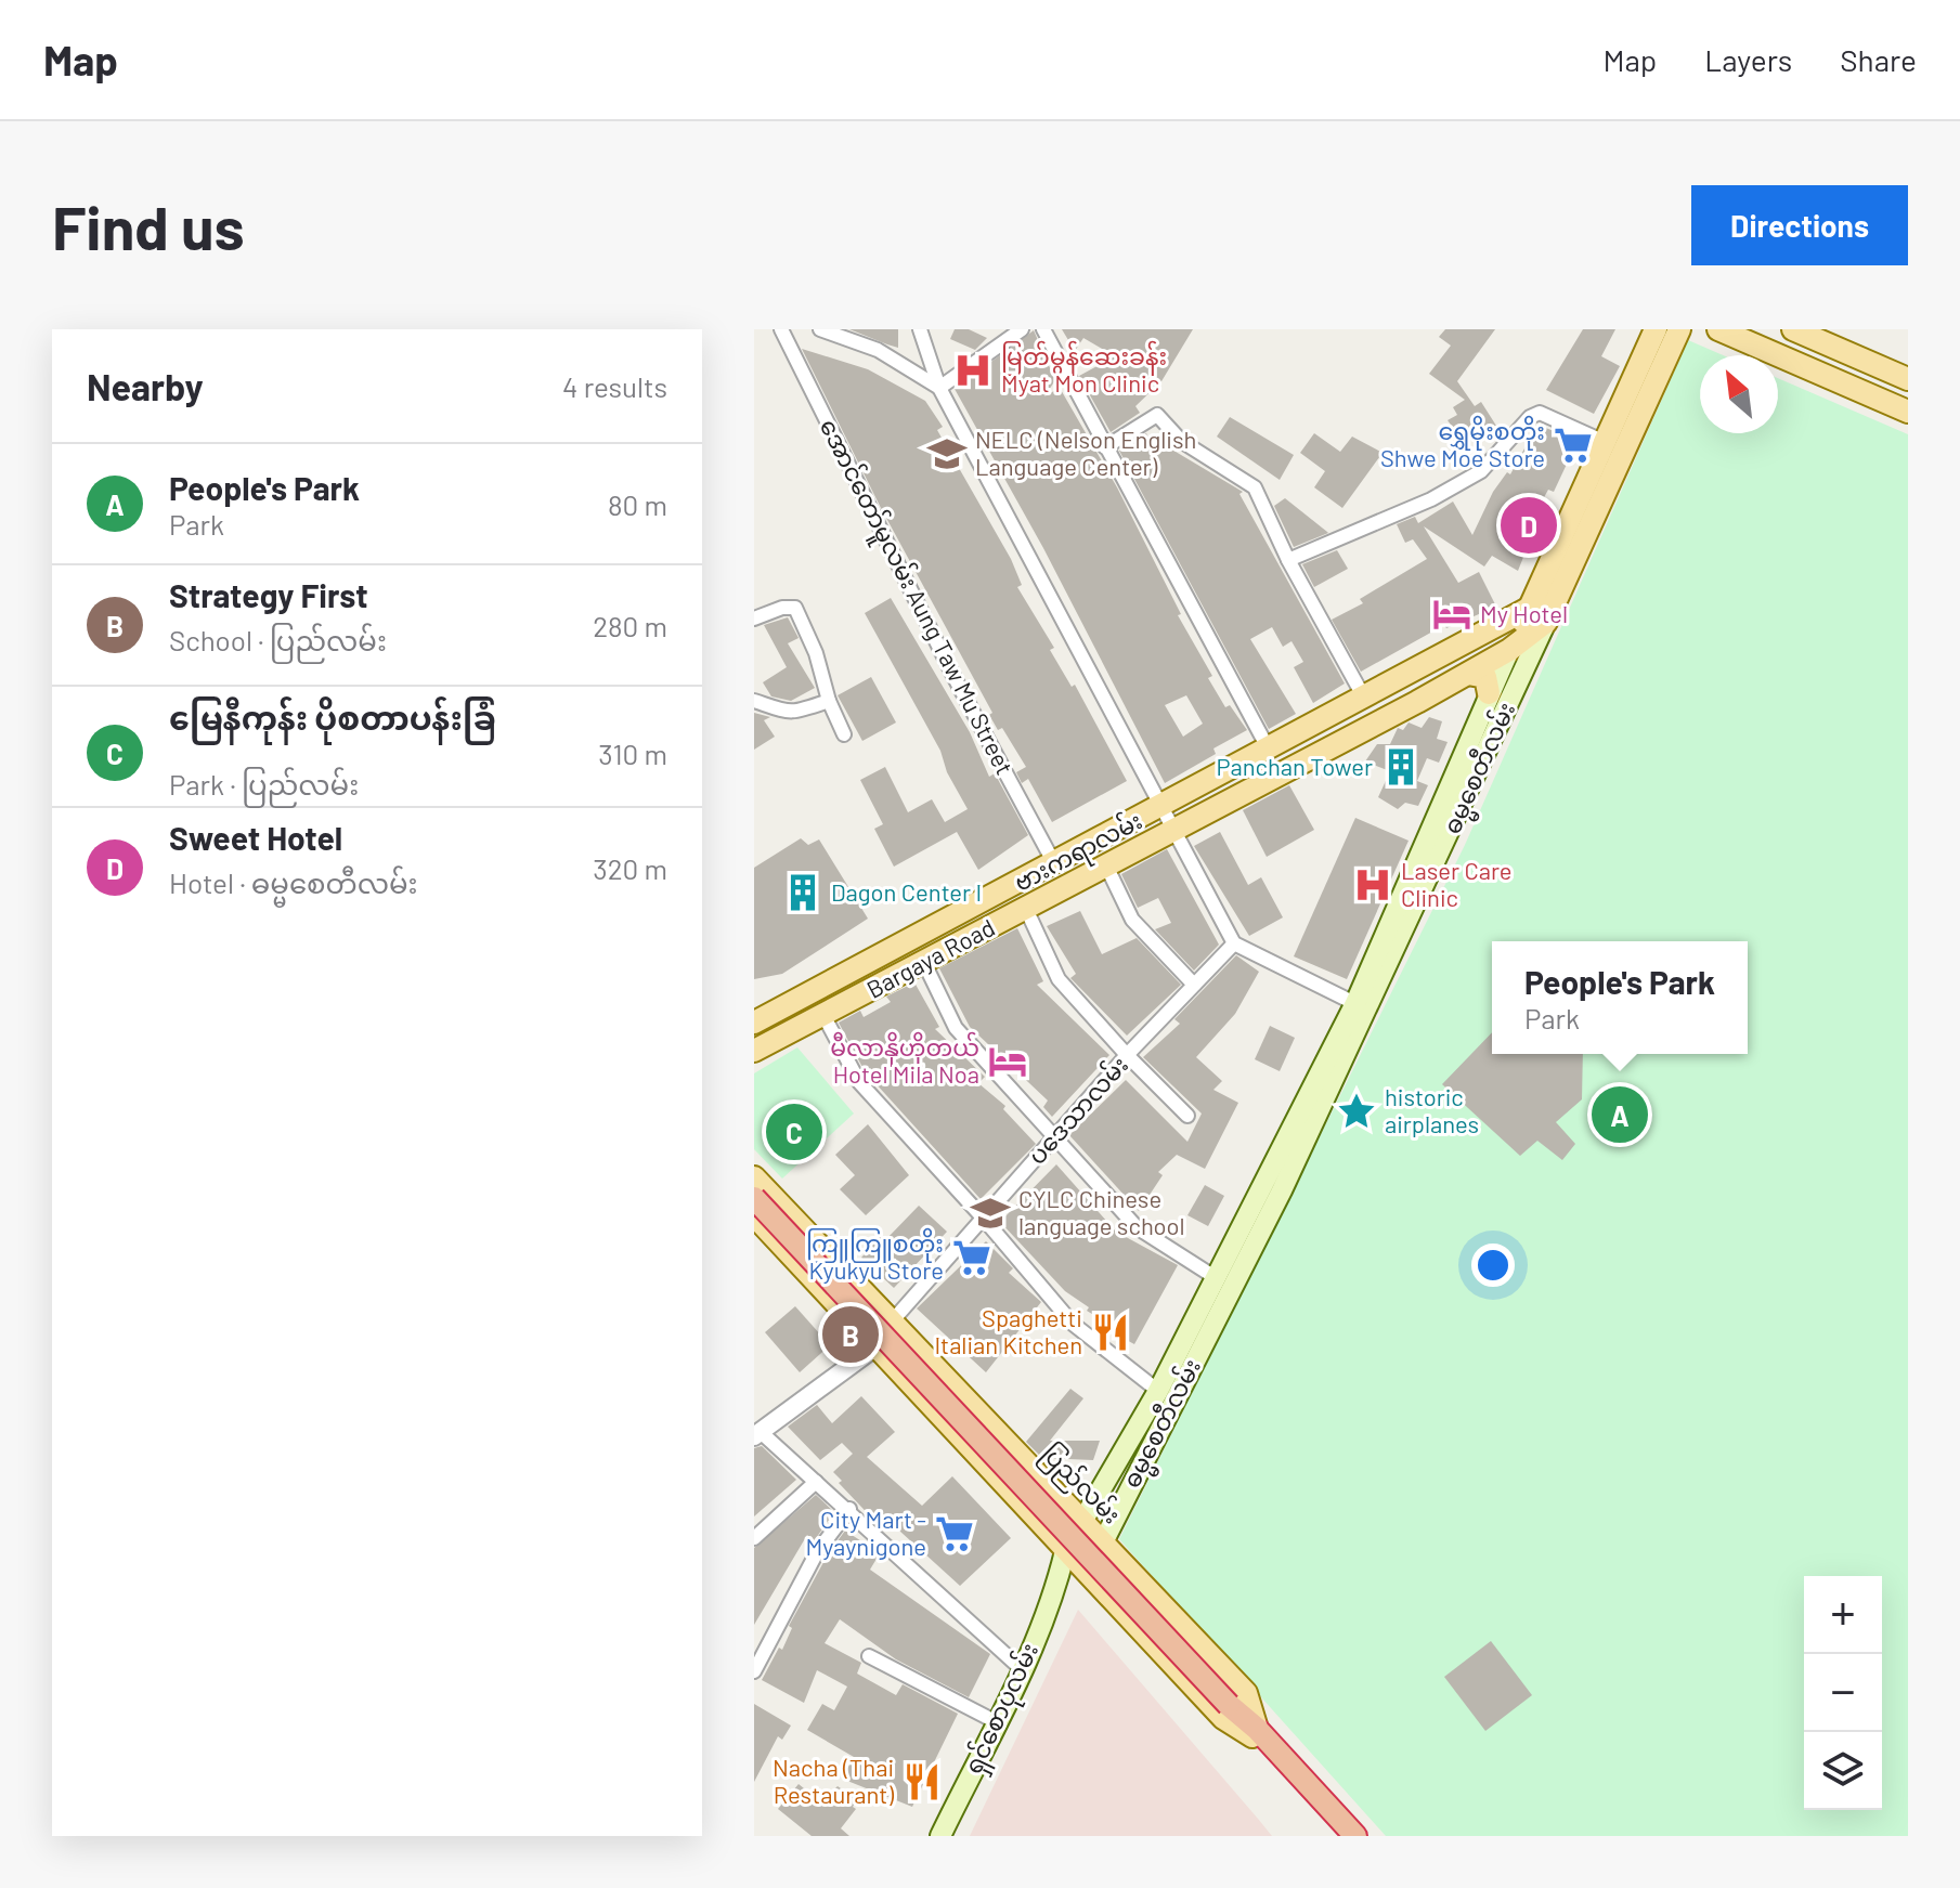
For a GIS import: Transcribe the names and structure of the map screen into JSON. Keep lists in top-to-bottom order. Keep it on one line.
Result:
{"streets":{"highway":["ပြည်လမ်း"],"main road":["ဓမ္မစေတီလမ်း","ဗားကရာလမ်း","Bargaya Road","ရှင်စောပုလမ်း"],"street":["အောင်တော်မူလမ်း Aung Taw Mu Street","ပဒေသာလမ်း"]},"crossings":[["အောင်တော်မူလမ်း Aung Taw Mu Street","ဗားကရာလမ်း"],["ဓမ္မစေတီလမ်း","ဗားကရာလမ်း"],["ဓမ္မစေတီလမ်း","ပြည်လမ်း"],["ဓမ္မစေတီလမ်း","ရှင်စောပုလမ်း"],["ဗားကရာလမ်း","Bargaya Road"],["ပဒေသာလမ်း","ပြည်လမ်း"]],"places":{"hospital":["မြတ်မွန်ဆေးခန်း Myat Mon Clinic","Laser Care Clinic"],"supermarket":["ရွှေမိုးစတိုး Shwe Moe Store","ကြူကြူစတိုး Kyukyu Store","City Mart - Myaynigone"],"school or university":["NELC (Nelson English Language Center)","CYLC Chinese language school"],"hotel":["My Hotel","မီလာနိုဟိုတယ် Hotel Mila Noa"],"building":["Panchan Tower","Dagon Center I"],"place":["historic airplanes"],"restaurant":["Spaghetti Italian Kitchen","Nacha (Thai Restaurant)"]},"north":"top left","page":{"header":"Map","nav":["Map","Layers","Share"],"buttons":"Directions","title":"Find us","heading":["Nearby","4 results"],"list":[{"mark":"A","name":"People's Park","note":"Park","value":"80 m"},{"mark":"B","name":"Strategy First","note":"School · ပြည်လမ်း","value":"280 m"},{"mark":"C","name":"မြေနီကုန်း ပိုစတာပန်းခြံ","note":"Park · ပြည်လမ်း","value":"310 m"},{"mark":"D","name":"Sweet Hotel","note":"Hotel · ဓမ္မစေတီလမ်း","value":"320 m"}],"pins":["D","A","C","B"],"popup":["People's Park","Park"],"map_buttons":["+","−"]}}
